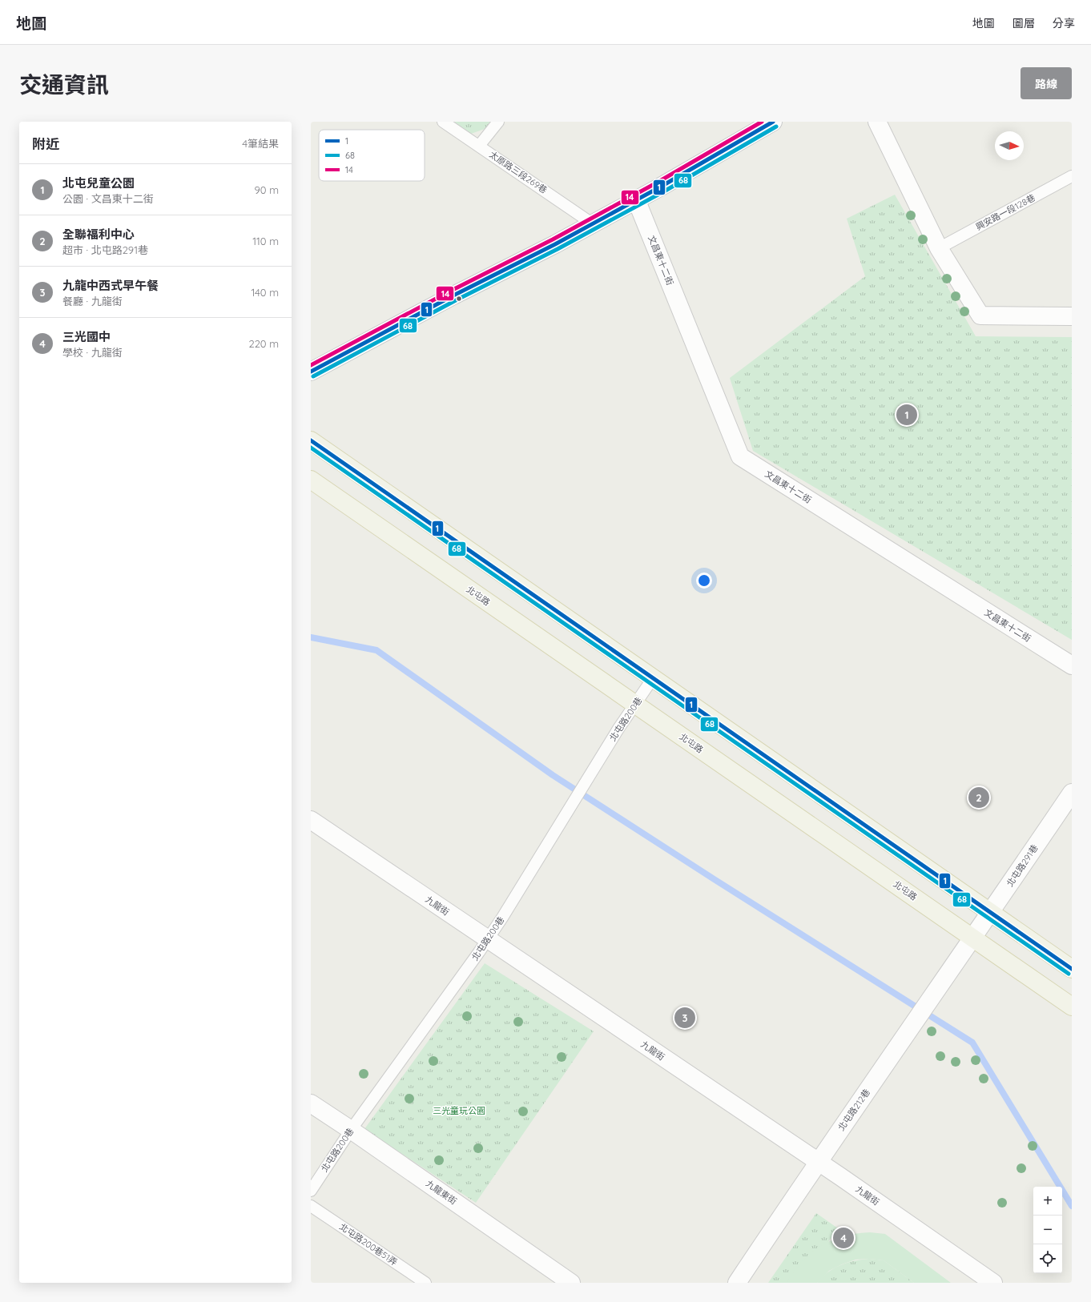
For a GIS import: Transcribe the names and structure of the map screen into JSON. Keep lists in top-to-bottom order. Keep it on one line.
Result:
{"streets":{"main road":["北屯路"],"street":["文昌東十二街","北屯路291巷","九龍街","北屯路212巷","九龍東街"],"lane":["太原路三段269巷","興安路一段128巷","北屯路200巷","北屯路200巷51弄"]},"crossings":[["北屯路","北屯路200巷"],["北屯路","北屯路291巷"],["北屯路","北屯路212巷"],["北屯路200巷","九龍街"],["北屯路200巷","九龍東街"],["北屯路291巷","北屯路212巷"],["九龍街","北屯路212巷"]],"parks":["三光童玩公園"],"lines":["transit line 1","transit line 14","transit line 68"],"legend":["1","68","14"],"north":"right","page":{"header":"地圖","nav":["地圖","圖層","分享"],"title":"交通資訊","buttons":"路線","heading":["附近","4筆結果"],"list":[{"mark":"1","name":"北屯兒童公園","note":"公園 · 文昌東十二街","value":"90 m"},{"mark":"2","name":"全聯福利中心","note":"超市 · 北屯路291巷","value":"110 m"},{"mark":"3","name":"九龍中西式早午餐","note":"餐廳 · 九龍街","value":"140 m"},{"mark":"4","name":"三光國中","note":"學校 · 九龍街","value":"220 m"}],"pins":["1","2","3","4"],"map_buttons":["+","−"]}}
